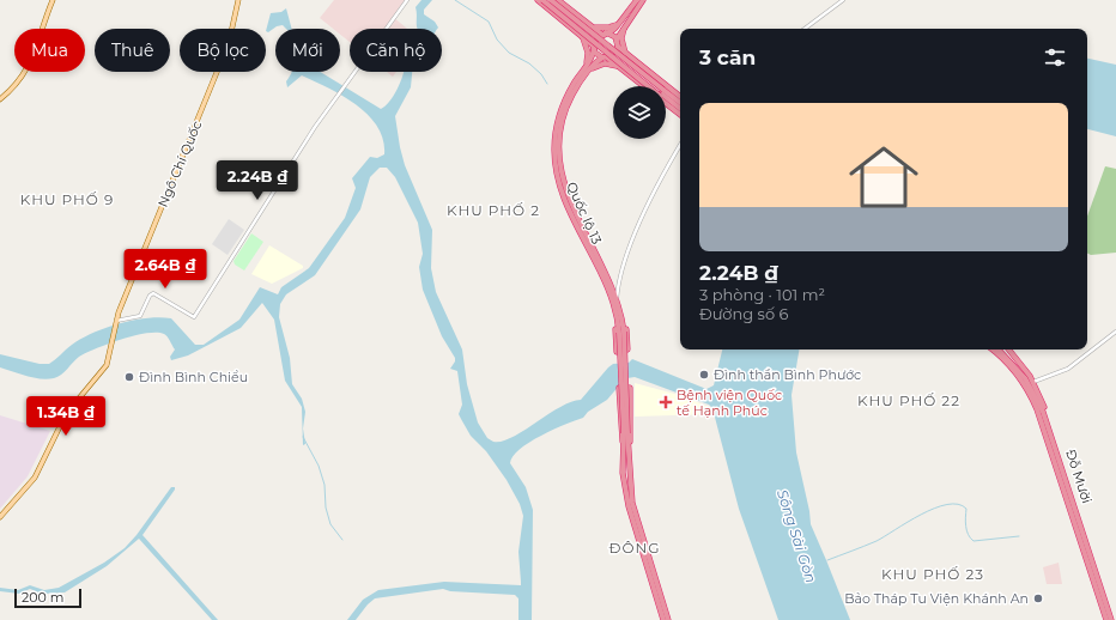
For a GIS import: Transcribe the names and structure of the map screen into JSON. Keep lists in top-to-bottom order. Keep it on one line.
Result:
{"streets":{"highway":["Quốc lộ 13","Đỗ Mười"],"main road":["Ngô Chí Quốc"]},"districts":["KHU PHỐ 9","KHU PHỐ 2","KHU PHỐ 22","ĐÔNG","KHU PHỐ 23"],"water":["Sông Sài Gòn"],"places":{"other":["Đình thần Bình Phước","Đình Bình Chiểu","Bảo Tháp Tu Viện Khánh An"],"health":["Bệnh viện Quốc tế Hạnh Phúc"]},"scale_bar":"200 m","page":{"chip":["Mua","Thuê","Bộ lọc","Mới","Căn hộ"],"heading":"3 căn","list":[{"name":"2.24B ₫","note":"3 phòng · 101 m² · Đường số 6"}],"price":["2.24B ₫","2.64B ₫","1.34B ₫"],"scale":"200 m"}}
